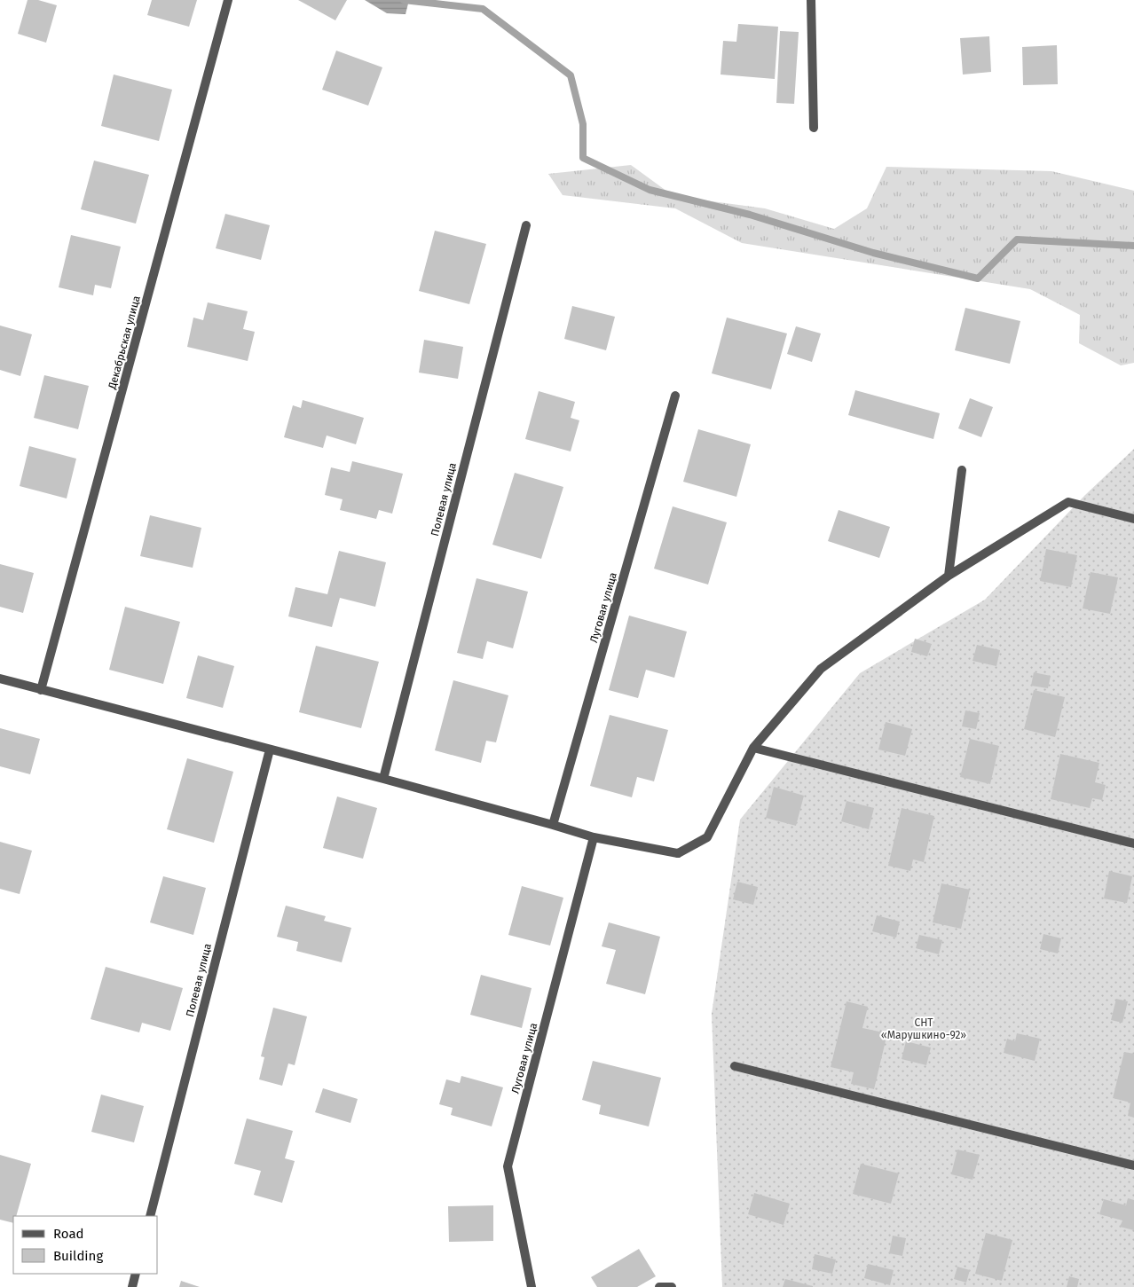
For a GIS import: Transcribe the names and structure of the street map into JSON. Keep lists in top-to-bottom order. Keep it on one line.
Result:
{"streets":{"street":["Декабрьская улица","Полевая улица","Луговая улица"]},"parks":["СНТ «Марушкино-92»"],"legend":["Road","Building"]}
